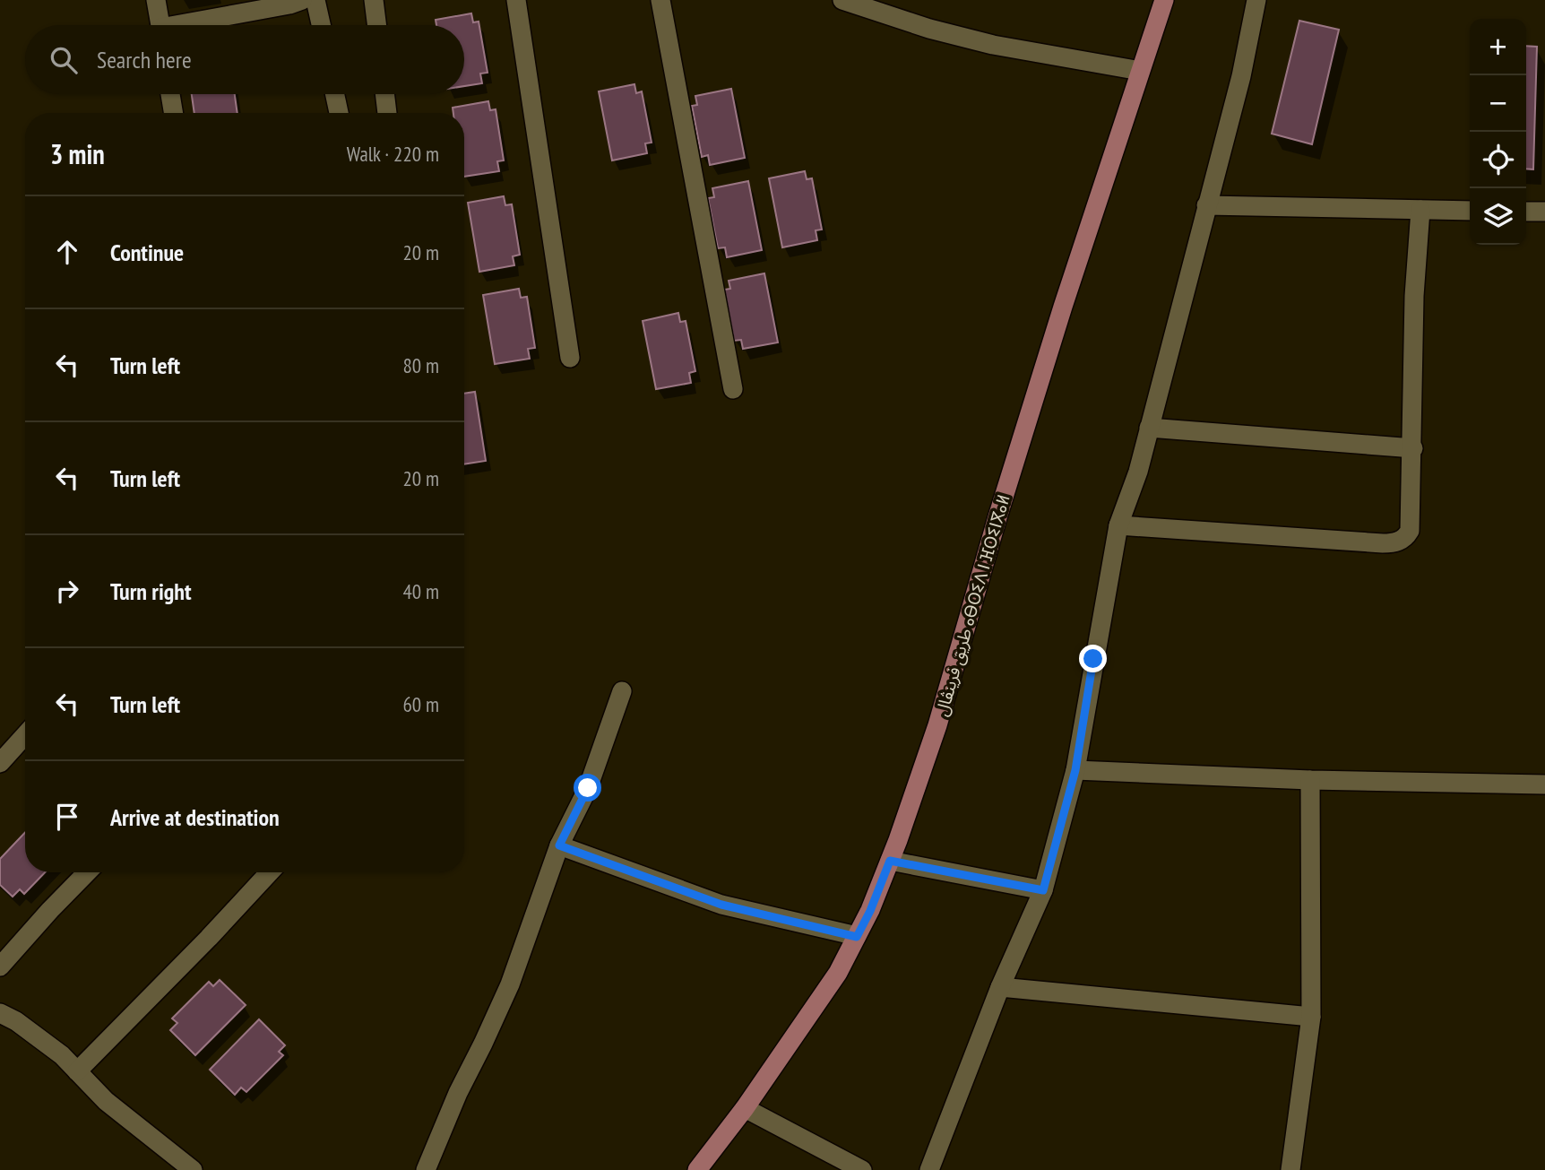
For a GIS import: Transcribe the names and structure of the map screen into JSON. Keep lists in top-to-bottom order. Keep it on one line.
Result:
{"streets":{"main road":["طريق فرينڨال ⴰⴱⵔⵉⴷ ⵏ ⴼⵔⵉⵏⴳⴰⵍ"]},"page":{"map_buttons":["+","−"],"search":"Search here","heading":["3 min","Walk · 220 m"],"list":[["Continue","20 m"],["Turn left","80 m"],["Turn left","20 m"],["Turn right","40 m"],["Turn left","60 m"],"Arrive at destination"]}}
